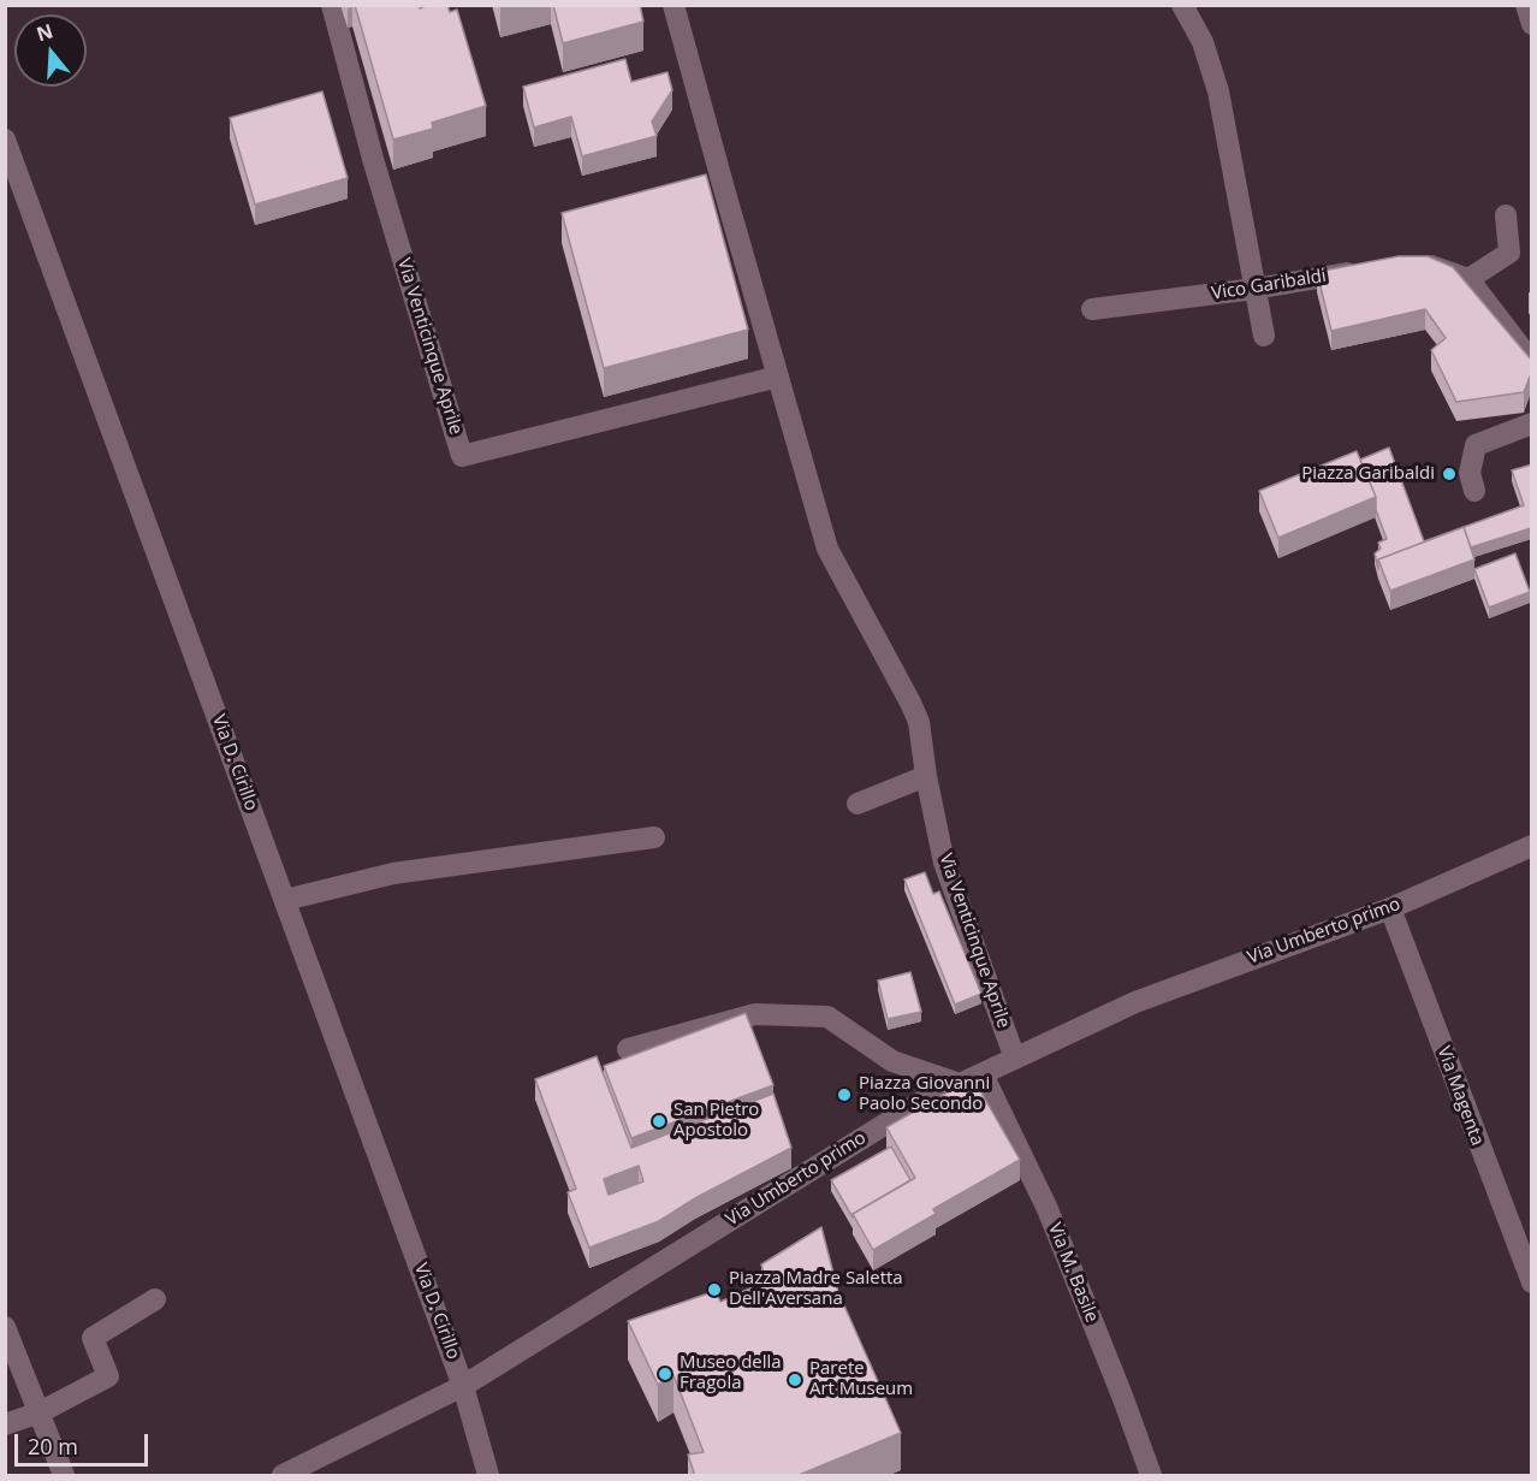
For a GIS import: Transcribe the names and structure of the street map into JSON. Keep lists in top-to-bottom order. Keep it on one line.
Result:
{"streets":{"street":["Vico Garibaldi","Via Venticinque Aprile","Via D. Cirillo","Via Umberto primo","Via Magenta","Via M. Basile"]},"crossings":[["Via Venticinque Aprile","Via Umberto primo"],["Via D. Cirillo","Via Umberto primo"],["Via Umberto primo","Via Magenta"],["Via Umberto primo","Via M. Basile"]],"places":["Piazza Garibaldi","Piazza Giovanni Paolo Secondo","San Pietro Apostolo","Piazza Madre Saletta Dell'Aversana","Museo della Fragola","Parete Art Museum"],"scale_bar":"20 m","north":"top"}
